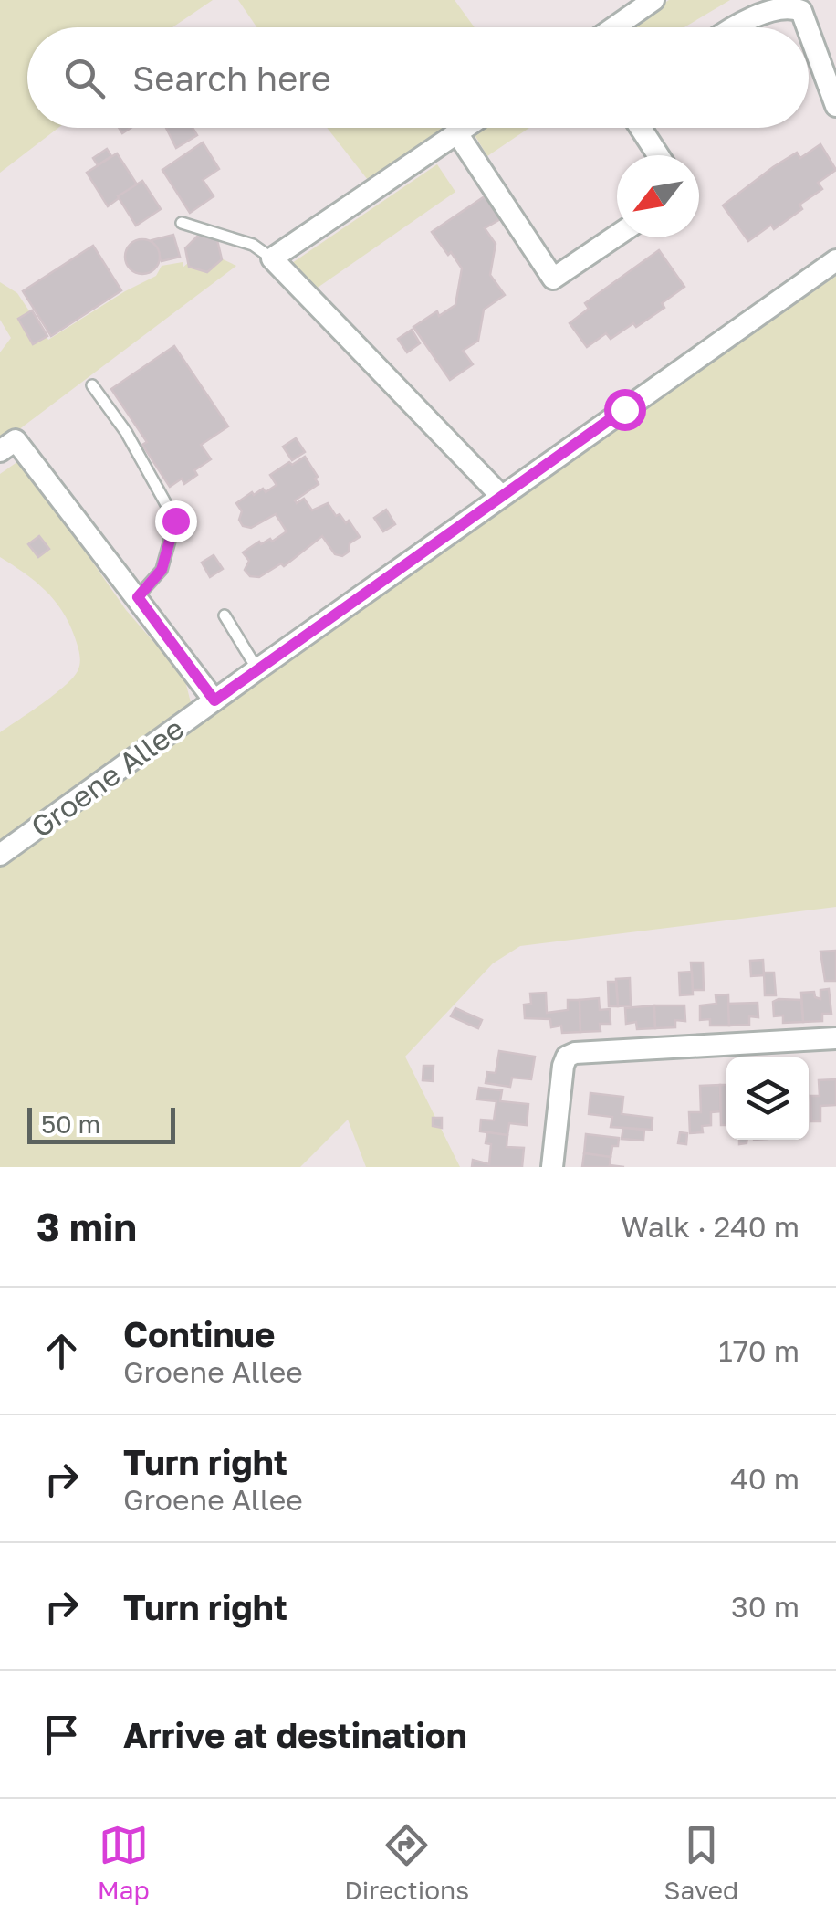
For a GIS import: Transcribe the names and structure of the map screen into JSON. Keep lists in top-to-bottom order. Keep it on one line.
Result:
{"streets":{"street":["Groene Allee"]},"scale_bar":"50 m","north":"bottom left","page":{"search":"Search here","scale":"50 m","heading":["3 min","Walk · 240 m"],"list":[["Continue","Groene Allee","170 m"],["Turn right","Groene Allee","40 m"],["Turn right","30 m"],"Arrive at destination"],"nav":["Map","Directions","Saved"]}}
